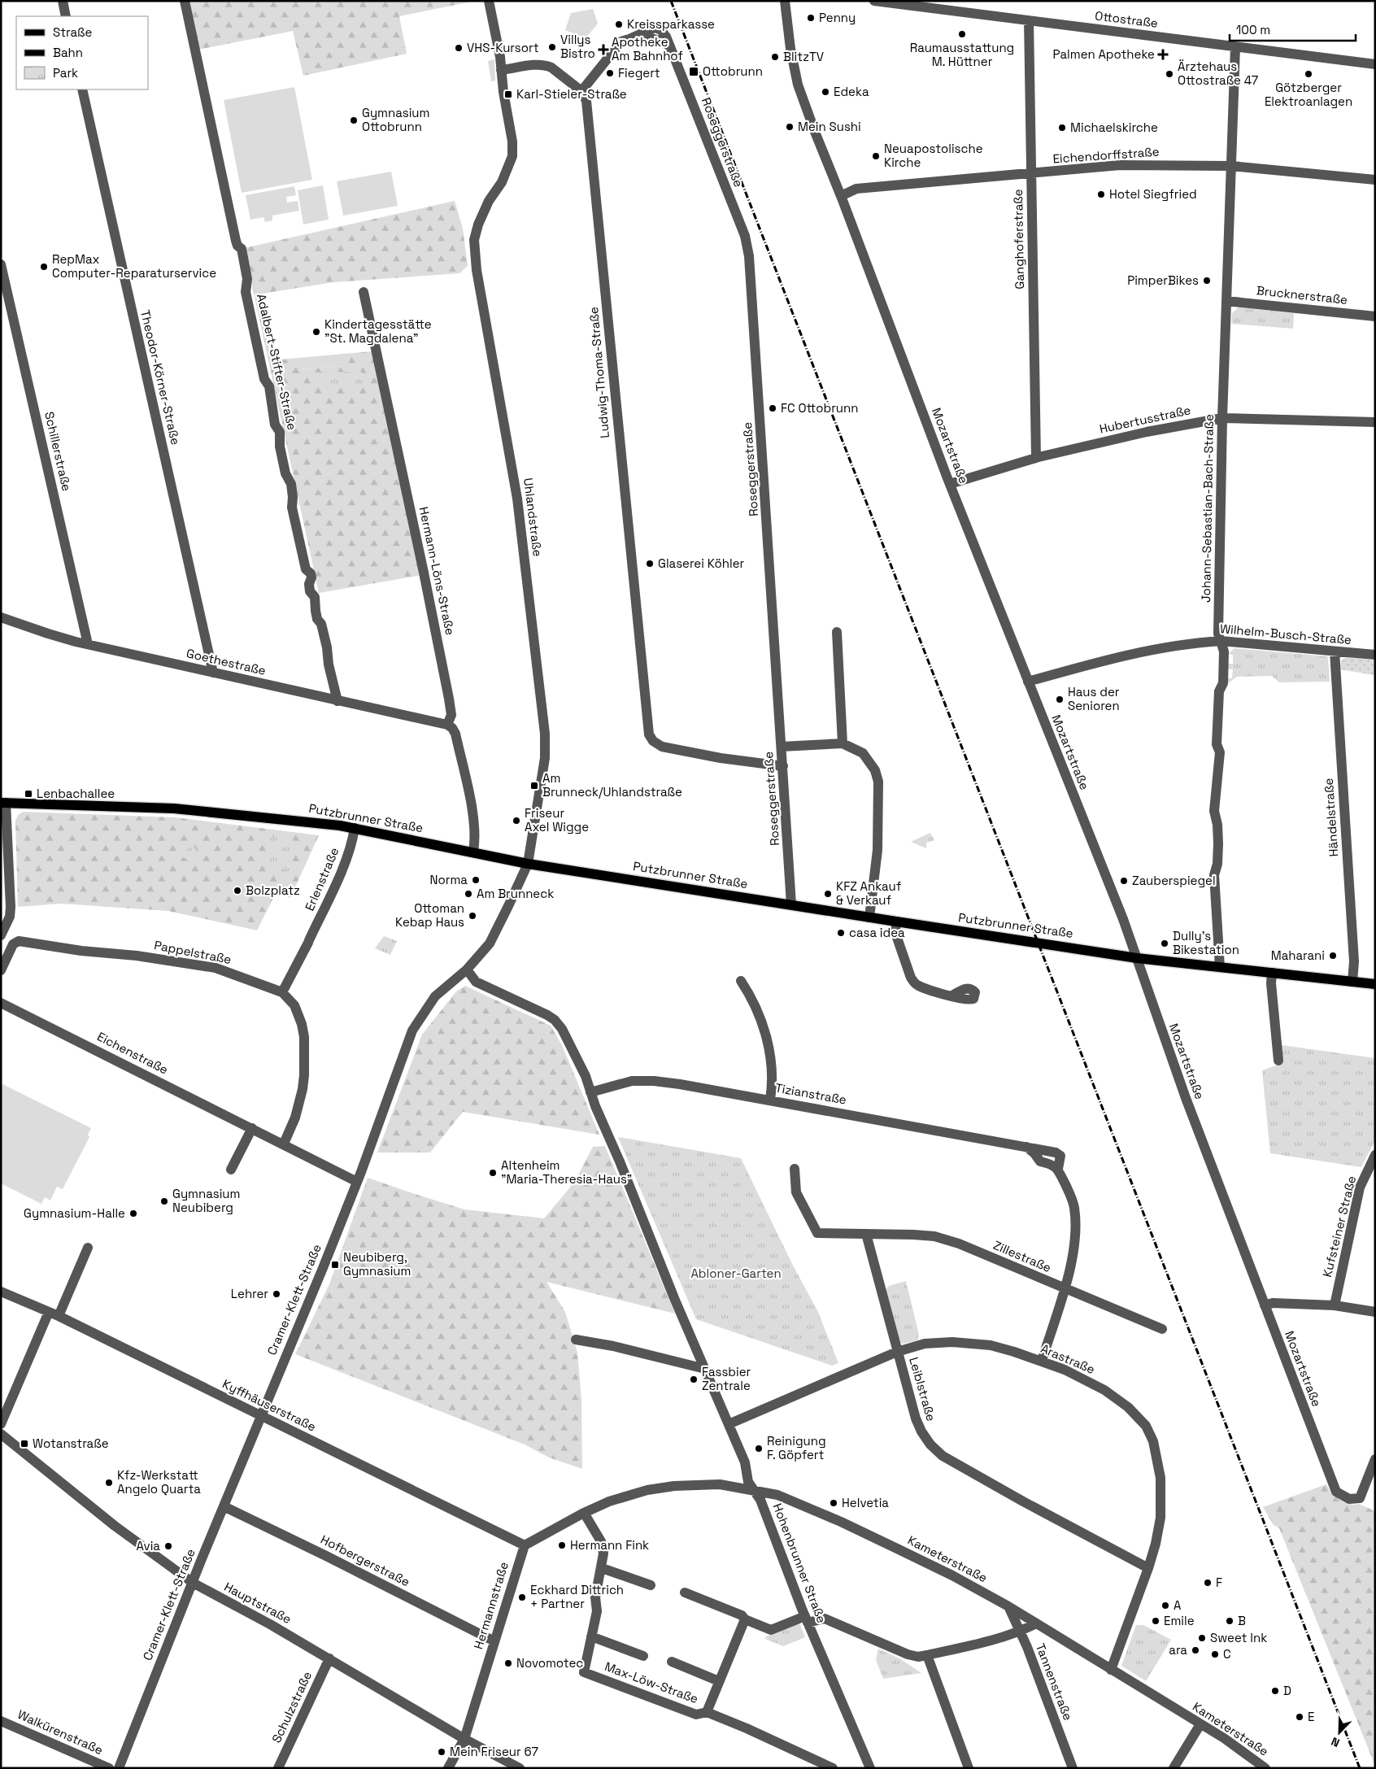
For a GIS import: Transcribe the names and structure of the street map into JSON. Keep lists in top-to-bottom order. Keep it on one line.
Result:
{"streets":{"main road":["Putzbrunner Straße"],"street":["Ottostraße","Roseggerstraße","Eichendorffstraße","Ganghoferstraße","Brucknerstraße","Adalbert-Stifter-Straße","Ludwig-Thoma-Straße","Theodor-Körner-Straße","Hubertusstraße","Mozartstraße","Schillerstraße","Johann-Sebastian-Bach-Straße","Uhlandstraße","Hermann-Löns-Straße","Wilhelm-Busch-Straße","Goethestraße","Händelstraße","Erlenstraße","Pappelstraße","Eichenstraße","Tizianstraße","Kufsteiner Straße","Zillestraße","Cramer-Klett-Straße","Arastraße","Leiblstraße","Kyffhäuserstraße","Kameterstraße","Hofbergerstraße","Hohenbrunner Straße","Hauptstraße","Hermannstraße","Tannenstraße","Max-Löw-Straße","Schulzstraße","Walkürenstraße"]},"crossings":[["Ottostraße","Ganghoferstraße"],["Ottostraße","Johann-Sebastian-Bach-Straße"],["Roseggerstraße","Ludwig-Thoma-Straße"],["Roseggerstraße","Putzbrunner Straße"],["Eichendorffstraße","Ganghoferstraße"],["Eichendorffstraße","Mozartstraße"],["Eichendorffstraße","Johann-Sebastian-Bach-Straße"],["Ganghoferstraße","Hubertusstraße"],["Brucknerstraße","Johann-Sebastian-Bach-Straße"],["Adalbert-Stifter-Straße","Goethestraße"],["Theodor-Körner-Straße","Goethestraße"],["Hubertusstraße","Mozartstraße"],["Hubertusstraße","Johann-Sebastian-Bach-Straße"],["Mozartstraße","Wilhelm-Busch-Straße"],["Mozartstraße","Putzbrunner Straße"],["Schillerstraße","Goethestraße"],["Johann-Sebastian-Bach-Straße","Wilhelm-Busch-Straße"],["Johann-Sebastian-Bach-Straße","Putzbrunner Straße"],["Uhlandstraße","Putzbrunner Straße"],["Uhlandstraße","Cramer-Klett-Straße"],["Hermann-Löns-Straße","Goethestraße"],["Wilhelm-Busch-Straße","Händelstraße"],["Händelstraße","Putzbrunner Straße"],["Putzbrunner Straße","Erlenstraße"],["Putzbrunner Straße","Cramer-Klett-Straße"],["Erlenstraße","Pappelstraße"],["Pappelstraße","Eichenstraße"],["Eichenstraße","Cramer-Klett-Straße"],["Tizianstraße","Zillestraße"],["Tizianstraße","Arastraße"],["Tizianstraße","Hohenbrunner Straße"],["Zillestraße","Leiblstraße"],["Cramer-Klett-Straße","Kyffhäuserstraße"],["Cramer-Klett-Straße","Hofbergerstraße"],["Cramer-Klett-Straße","Hohenbrunner Straße"],["Cramer-Klett-Straße","Hauptstraße"],["Arastraße","Leiblstraße"],["Arastraße","Kameterstraße"],["Arastraße","Hohenbrunner Straße"],["Kyffhäuserstraße","Hermannstraße"],["Kameterstraße","Hohenbrunner Straße"],["Kameterstraße","Tannenstraße"],["Kameterstraße","Max-Löw-Straße"],["Hofbergerstraße","Hermannstraße"],["Hauptstraße","Hermannstraße"],["Hauptstraße","Schulzstraße"]],"parks":["Abloner-Garten"],"places":{"other":["Penny","Kreissparkasse","Raumausstattung M. Hüttner","Villys Bistro","VHS-Kursort","BlitzTV","Fiegert","Ärztehaus Ottostraße 47","Götzberger Elektroanlagen","Edeka","Gymnasium Ottobrunn","Mein Sushi","Michaelskirche","Neuapostolische Kirche","Hotel Siegfried","RepMax Computer-Reparaturservice","PimperBikes","Kindertagesstätte \"St. Magdalena\"","FC Ottobrunn","Glaserei Köhler","Haus der Senioren","Friseur Axel Wigge","Norma","Zauberspiegel","Bolzplatz","Am Brunneck","KFZ Ankauf & Verkauf","Ottoman Kebap Haus","casa idea","Dully's Bikestation","Maharani","Altenheim \"Maria-Theresia-Haus\"","Gymnasium Neubiberg","Gymnasium-Halle","Lehrer","Fassbier Zentrale","Reinigung F. Göpfert","Kfz-Werkstatt Angelo Quarta","Helvetia","Hermann Fink","Avia","F","Eckhard Dittrich + Partner","A","Emile","B","Sweet Ink","ara","C","Novomotec","D","E","Mein Friseur 67"],"health":["Apotheke Am Bahnhof","Palmen Apotheke"],"transit":["Ottobrunn","Karl-Stieler-Straße","Am Brunneck/Uhlandstraße","Lenbachallee","Neubiberg, Gymnasium","Wotanstraße"]},"legend":["Straße","Bahn","Park"],"scale_bar":"100 m","north":"bottom left"}
